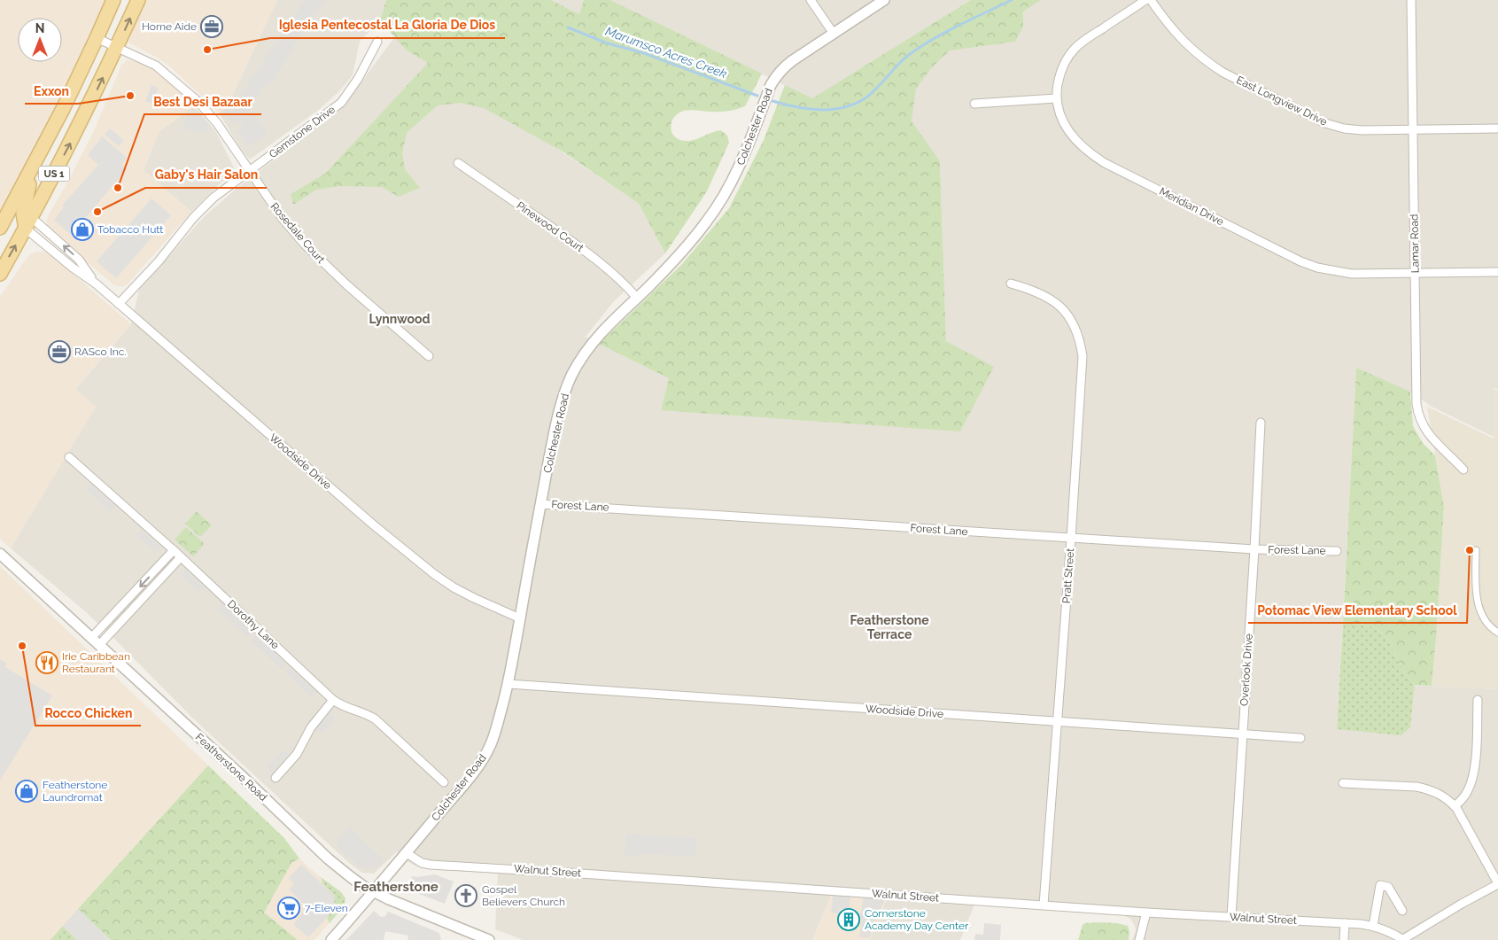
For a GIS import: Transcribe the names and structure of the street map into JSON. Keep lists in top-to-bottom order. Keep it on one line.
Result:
{"streets":{"main road":["US 1"],"street":["East Longview Drive","Colchester Road","Gemstone Drive","Meridian Drive","Pinewood Court","Rosedale Court","Lamar Road","Woodside Drive","Forest Lane","Pratt Street","Dorothy Lane","Overlook Drive","Featherstone Road","Walnut Street"]},"crossings":[["East Longview Drive","Lamar Road"],["Colchester Road","Pinewood Court"],["Colchester Road","Woodside Drive"],["Colchester Road","Forest Lane"],["Colchester Road","Featherstone Road"],["Colchester Road","Walnut Street"],["Gemstone Drive","Rosedale Court"],["Gemstone Drive","Woodside Drive"],["US 1","Rosedale Court"],["US 1","Woodside Drive"],["Meridian Drive","Lamar Road"],["Woodside Drive","Pratt Street"],["Woodside Drive","Overlook Drive"],["Forest Lane","Pratt Street"],["Forest Lane","Overlook Drive"],["Pratt Street","Walnut Street"],["Overlook Drive","Walnut Street"]],"districts":["Lynnwood","Featherstone Terrace","Featherstone"],"water":["Marumsco Acres Creek"],"places":{"office":["Home Aide","RASco Inc."],"other":["Iglesia Pentecostal La Gloria De Dios","Exxon","Best Desi Bazaar","Gaby's Hair Salon","Potomac View Elementary School","Rocco Chicken"],"shop":["Tobacco Hutt","Featherstone Laundromat"],"restaurant":["Irie Caribbean Restaurant"],"church":["Gospel Believers Church"],"supermarket":["7-Eleven"],"building":["Cornerstone Academy Day Center"]},"north":"top"}
